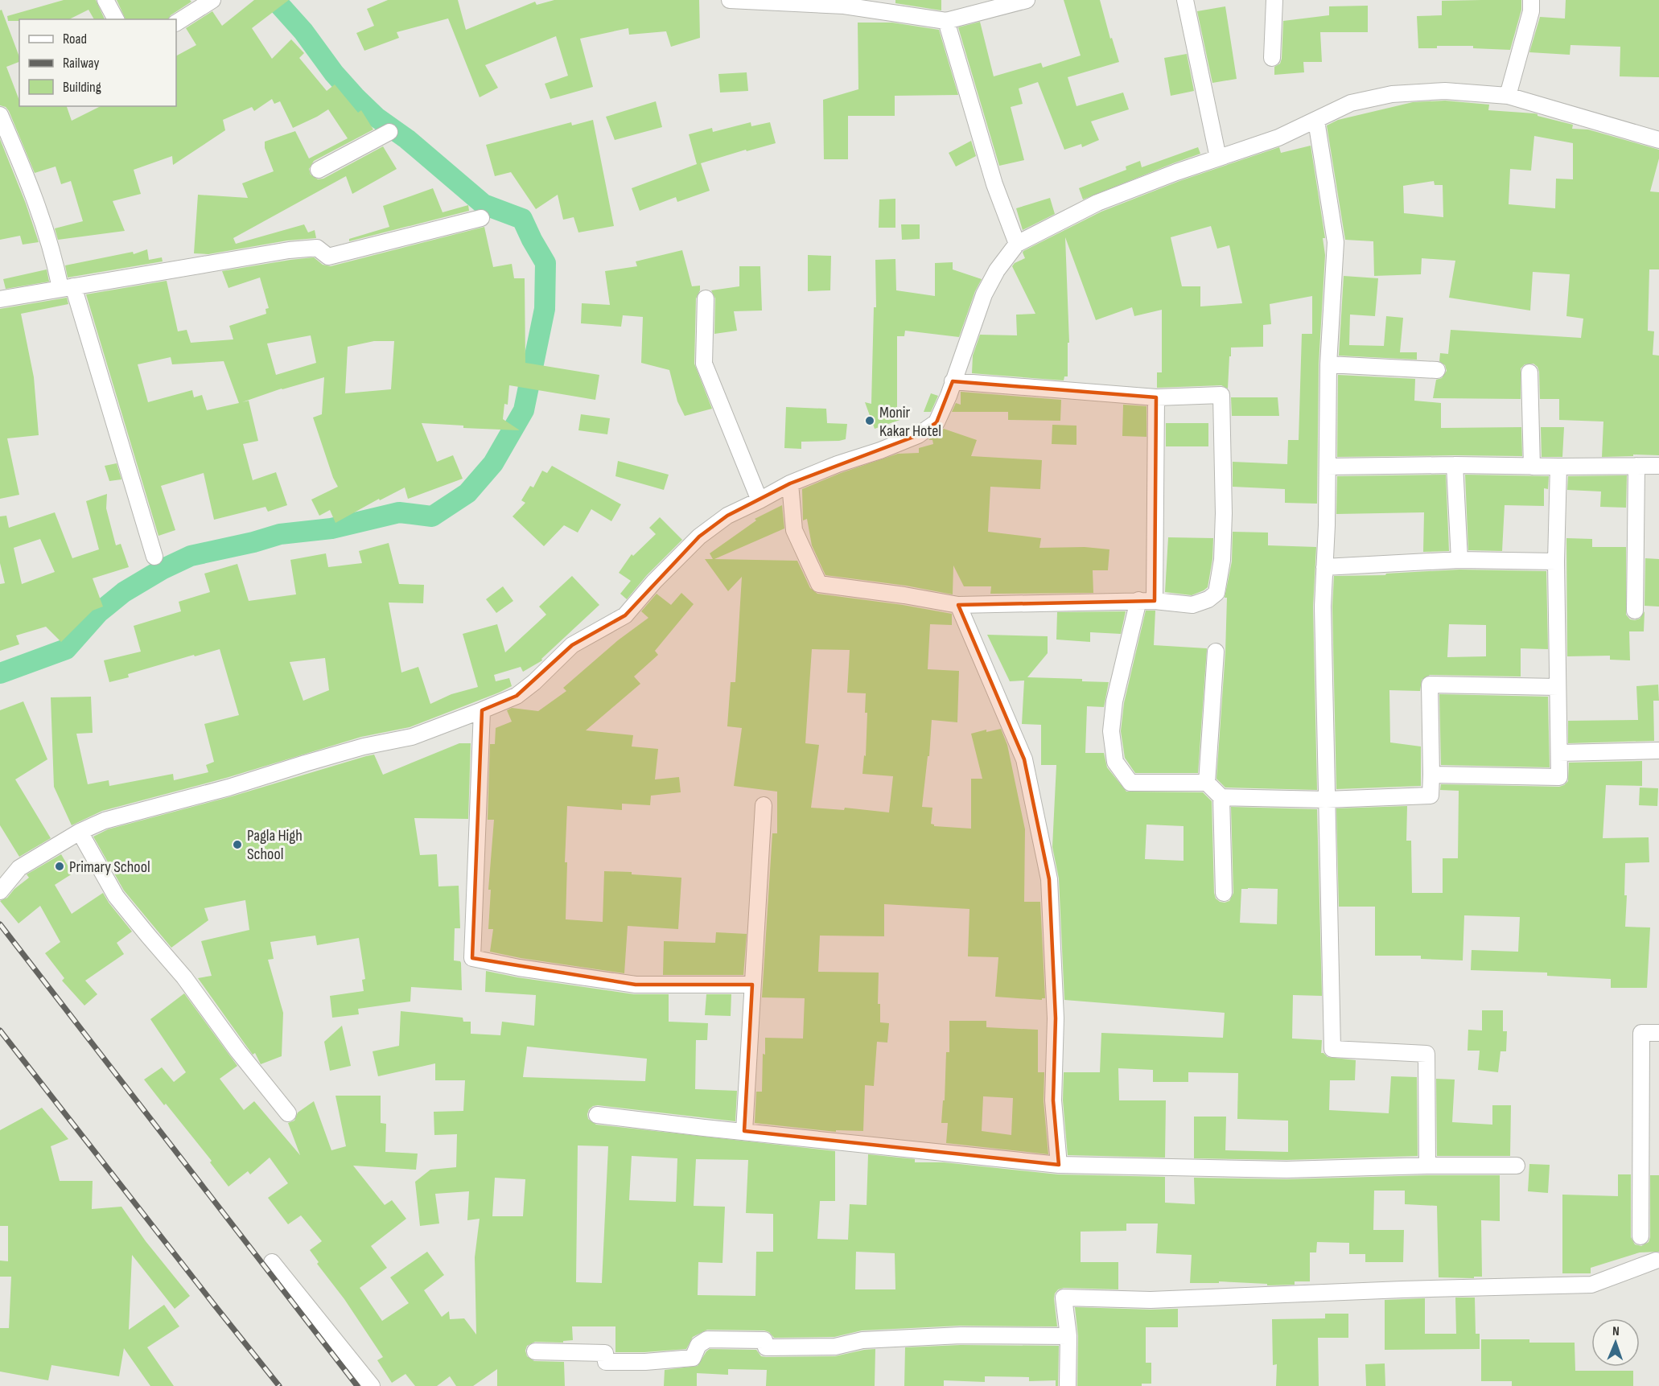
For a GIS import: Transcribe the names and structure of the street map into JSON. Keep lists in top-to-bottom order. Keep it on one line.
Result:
{"places":["Monir Kakar Hotel","Pagla High School","Primary School"],"legend":["Road","Railway","Building"],"north":"top"}
